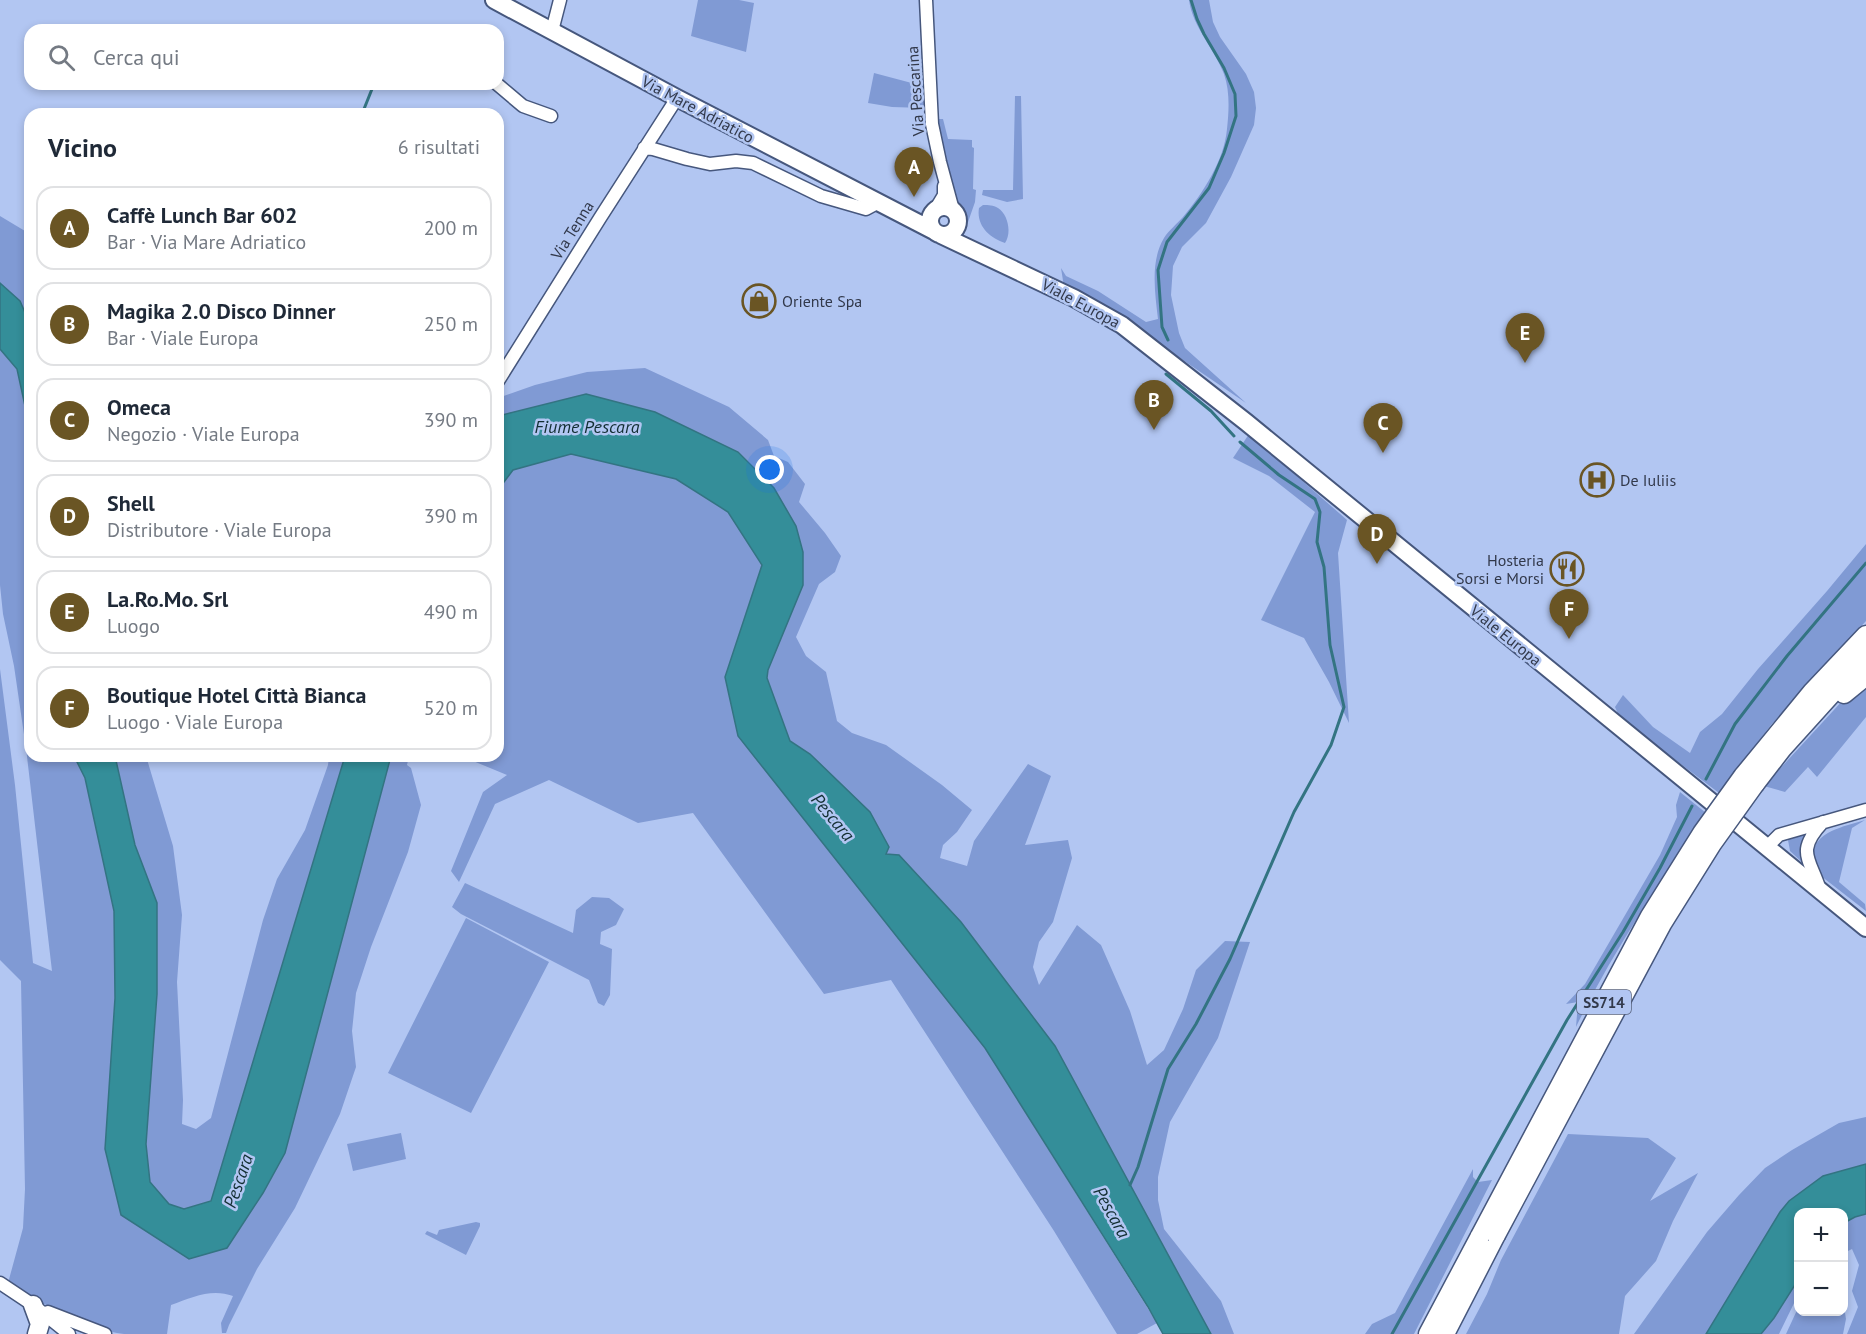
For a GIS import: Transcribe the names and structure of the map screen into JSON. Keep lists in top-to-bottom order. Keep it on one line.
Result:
{"streets":{"highway":["SS714"],"main road":["Via Mare Adriatico","Viale Europa"],"street":["Via Pescarina","Via Tenna"]},"crossings":[["Via Pescarina","Via Mare Adriatico"],["Via Pescarina","Viale Europa"],["Via Mare Adriatico","Via Tenna"],["Via Mare Adriatico","Viale Europa"]],"water":["Fiume Pescara","Pescara"],"places":{"shop":["Oriente Spa"],"hospital":["De Iuliis"],"restaurant":["Hosteria Sorsi e Morsi"]},"page":{"search":"Cerca qui","heading":["Vicino","6 risultati"],"pins":["A","E","B","C","D","F"],"list":[{"mark":"A","name":"Caffè Lunch Bar 602","note":"Bar · Via Mare Adriatico","value":"200 m"},{"mark":"B","name":"Magika 2.0 Disco Dinner","note":"Bar · Viale Europa","value":"250 m"},{"mark":"C","name":"Omeca","note":"Negozio · Viale Europa","value":"390 m"},{"mark":"D","name":"Shell","note":"Distributore · Viale Europa","value":"390 m"},{"mark":"E","name":"La.Ro.Mo. Srl","note":"Luogo","value":"490 m"},{"mark":"F","name":"Boutique Hotel Città Bianca","note":"Luogo · Viale Europa","value":"520 m"}],"map_buttons":["+","−"]}}
